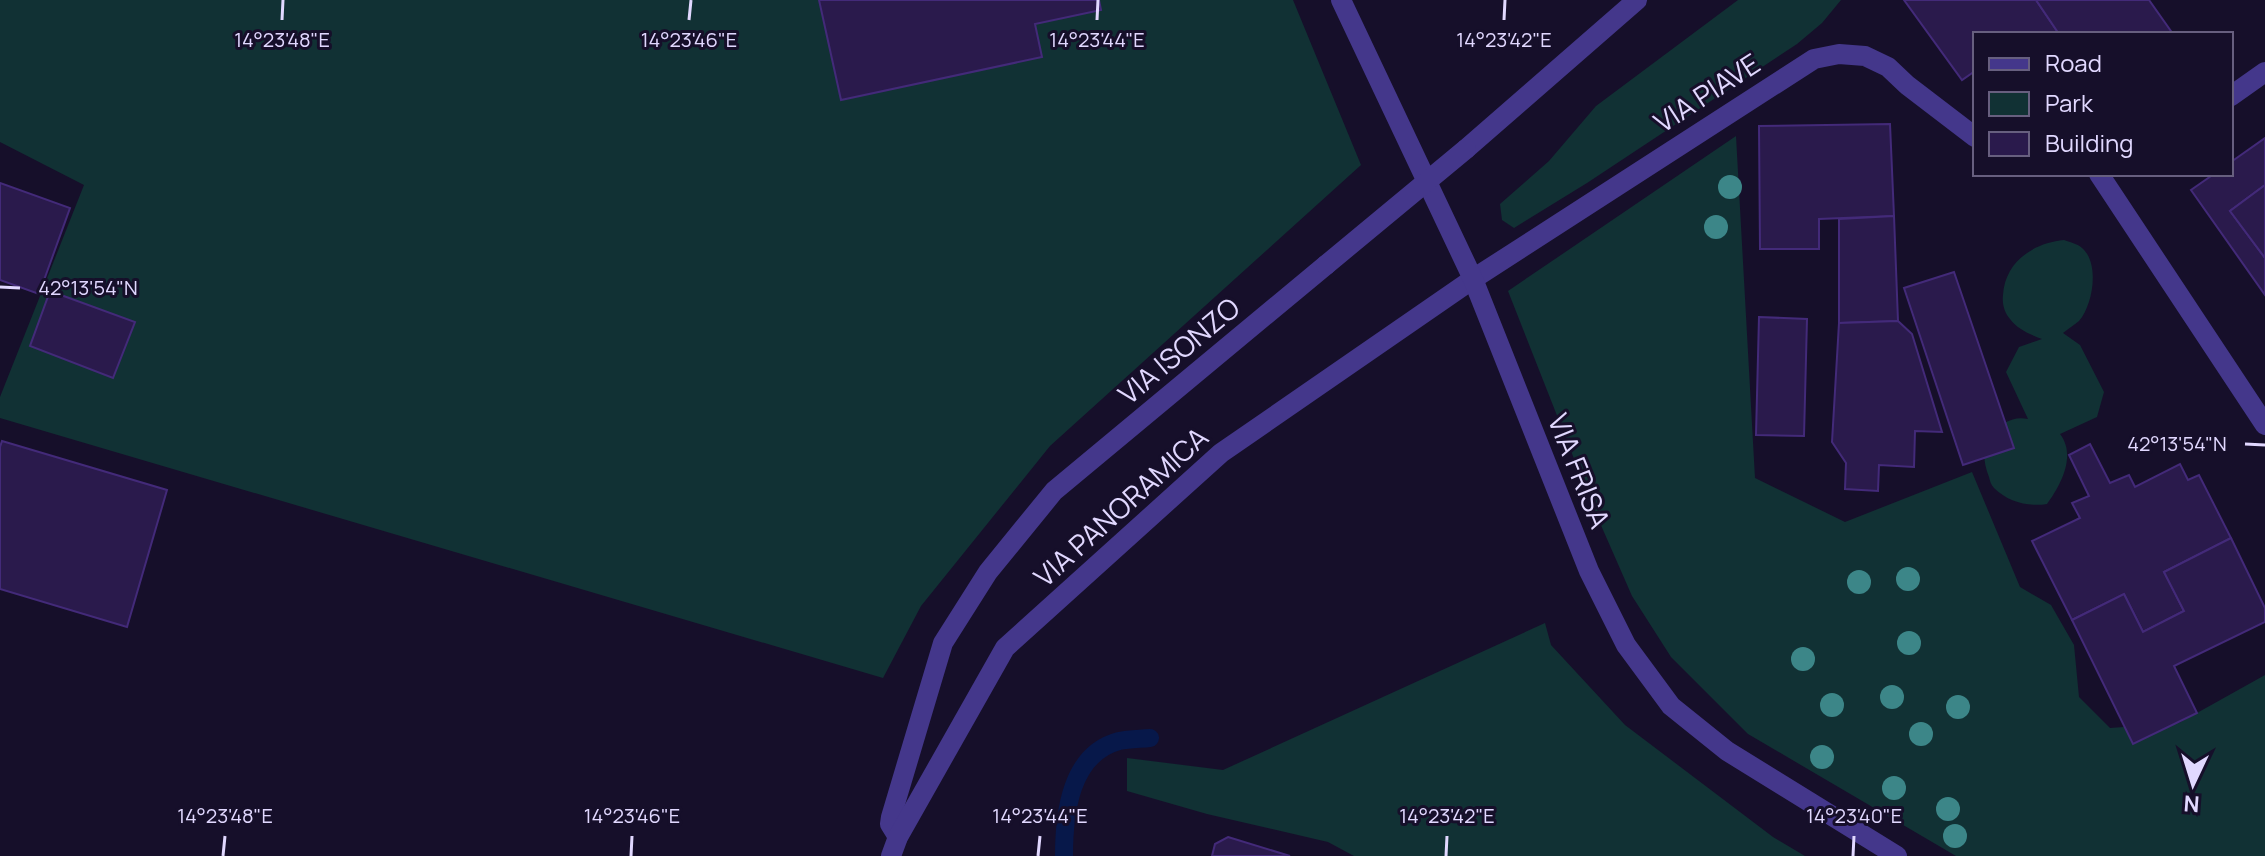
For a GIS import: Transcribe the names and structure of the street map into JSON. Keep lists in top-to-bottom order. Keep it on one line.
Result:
{"streets":{"street":["VIA PIAVE","VIA ISONZO","VIA FRISA","VIA PANORAMICA"]},"crossings":[["VIA PIAVE","VIA FRISA"],["VIA PIAVE","VIA PANORAMICA"],["VIA ISONZO","VIA PANORAMICA"],["VIA FRISA","VIA PANORAMICA"]],"legend":["Road","Park","Building"],"north":"bottom","coordinates":["14°23'48\"E","14°23'46\"E","14°23'44\"E","14°23'42\"E","42°13'54\"N","14°23'40\"E"]}
